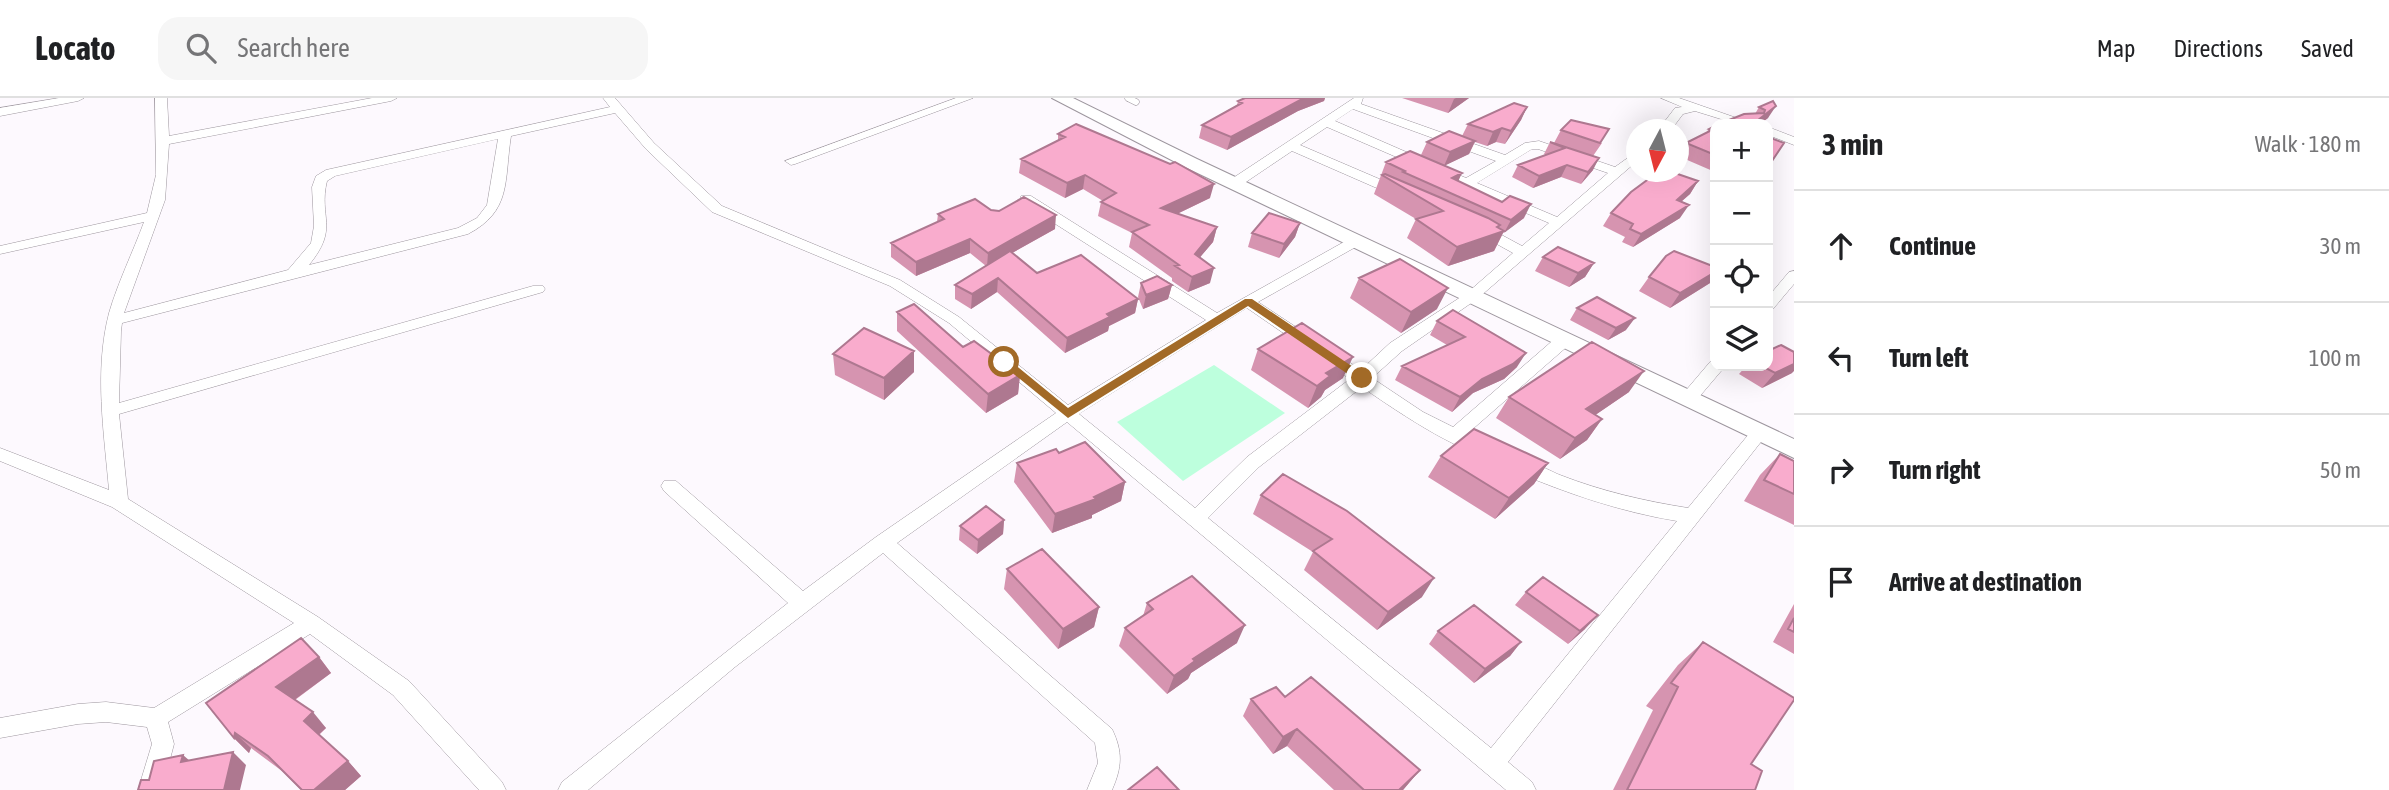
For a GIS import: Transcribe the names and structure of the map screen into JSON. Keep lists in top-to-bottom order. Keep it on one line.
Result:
{"north":"bottom","page":{"header":"Locato","search":"Search here","nav":["Map","Directions","Saved"],"heading":["3 min","Walk · 180 m"],"map_buttons":["+","−"],"list":[["Continue","30 m"],["Turn left","100 m"],["Turn right","50 m"],"Arrive at destination"]}}
